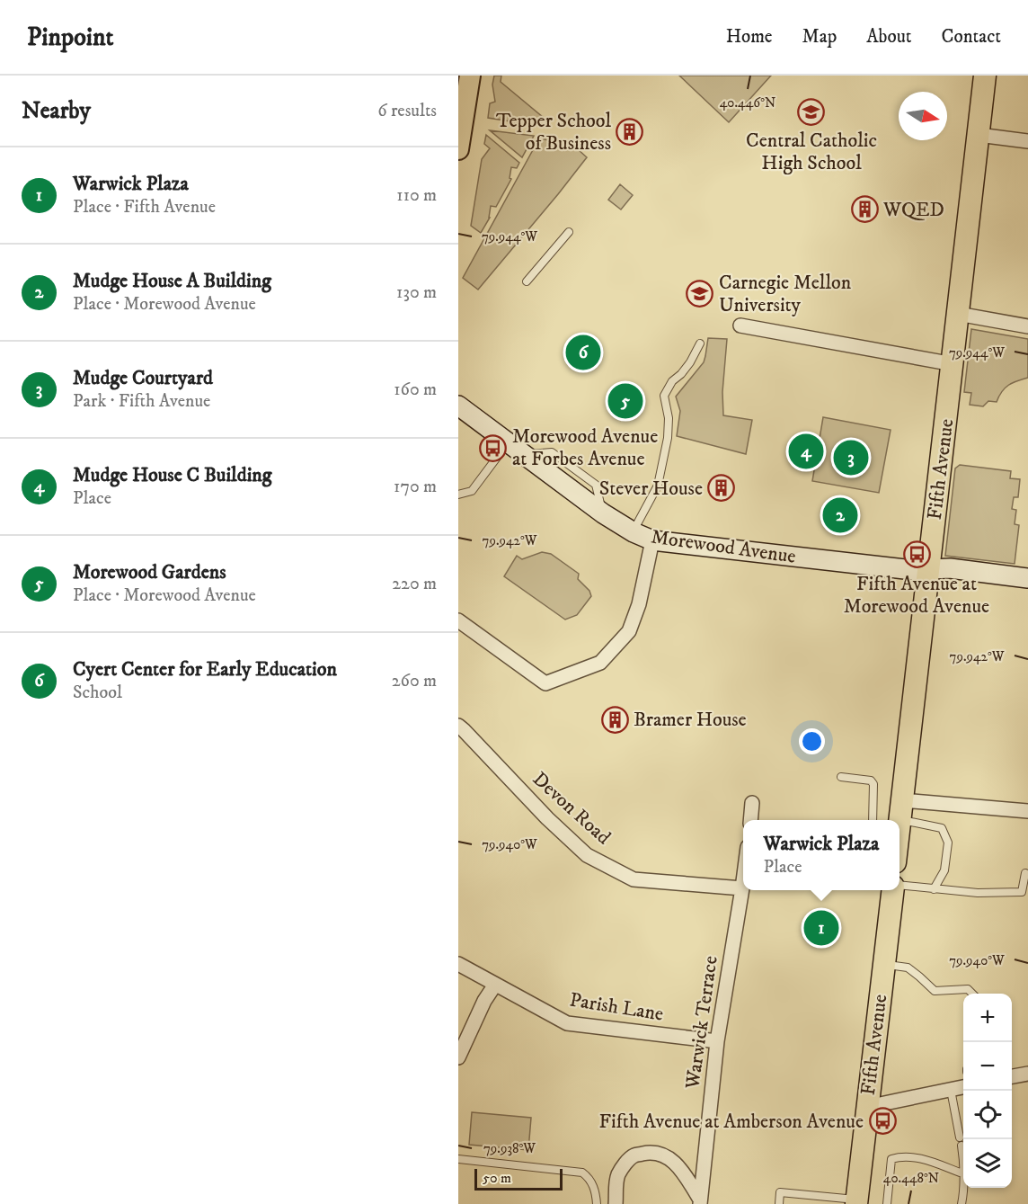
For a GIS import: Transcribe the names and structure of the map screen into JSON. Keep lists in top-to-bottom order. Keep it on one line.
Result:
{"streets":{"highway":["Fifth Avenue"],"main road":["Morewood Avenue"],"street":["Devon Road","Parish Lane","Warwick Terrace"]},"crossings":[["Fifth Avenue","Morewood Avenue"],["Devon Road","Warwick Terrace"],["Parish Lane","Warwick Terrace"]],"places":{"school or university":["Central Catholic High School","Carnegie Mellon University"],"building":["Tepper School of Business","WQED","Stever House","Bramer House"],"bus stop":["Morewood Avenue at Forbes Avenue","Fifth Avenue at Morewood Avenue","Fifth Avenue at Amberson Avenue"]},"scale_bar":"50 m","north":"right","page":{"header":"Pinpoint","nav":["Home","Map","About","Contact"],"heading":["Nearby","6 results"],"list":[{"mark":"1","name":"Warwick Plaza","note":"Place · Fifth Avenue","value":"110 m"},{"mark":"2","name":"Mudge House A Building","note":"Place · Morewood Avenue","value":"130 m"},{"mark":"3","name":"Mudge Courtyard","note":"Park · Fifth Avenue","value":"160 m"},{"mark":"4","name":"Mudge House C Building","note":"Place","value":"170 m"},{"mark":"5","name":"Morewood Gardens","note":"Place · Morewood Avenue","value":"220 m"},{"mark":"6","name":"Cyert Center for Early Education","note":"School","value":"260 m"}],"pins":["6","5","4","3","2","1"],"popup":["Warwick Plaza","Place"],"map_buttons":["+","−"],"scale":"50 m"},"coordinates":["40.446°N","79.944°W","79.942°W","79.940°W","79.938°W","40.448°N"]}
